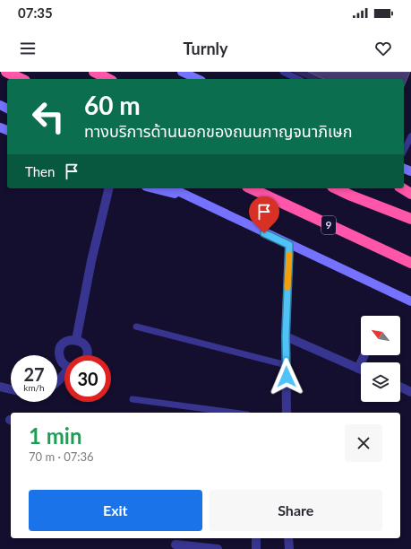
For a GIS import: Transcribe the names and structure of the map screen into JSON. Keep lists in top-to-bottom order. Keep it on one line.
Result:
{"streets":{"highway":["9"]},"north":"top left","page":{"status":"07:35","header":"Turnly","turn":["60 m","ทางบริการด้านนอกของถนนกาญจนาภิเษก"],"then":"Then","speed":"27 km/h","limit":"30","heading":["1 min","70 m · 07:36"],"buttons":["Exit","Share"]}}
